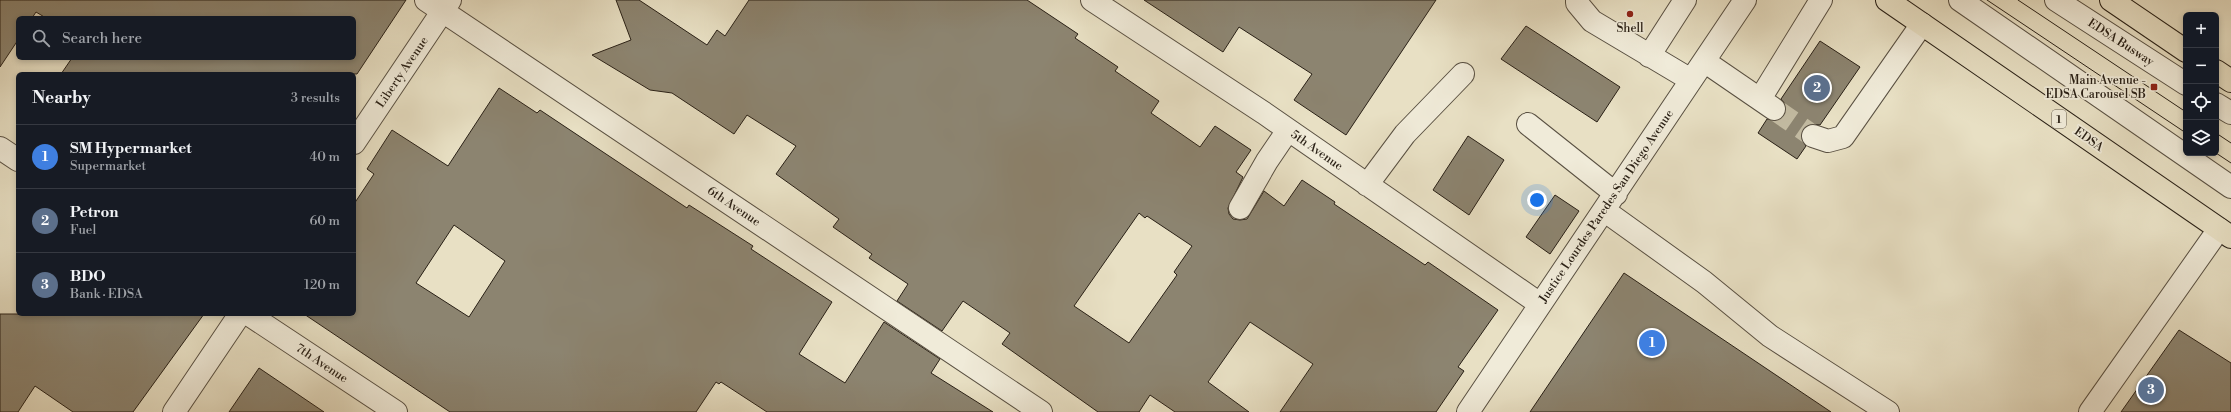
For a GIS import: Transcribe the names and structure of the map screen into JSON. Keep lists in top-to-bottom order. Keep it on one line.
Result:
{"streets":{"highway":["1","EDSA"],"street":["EDSA Busway","Liberty Avenue","5th Avenue","6th Avenue","Justice Lourdes Paredes San Diego Avenue","7th Avenue"]},"crossings":[["Liberty Avenue","6th Avenue"],["5th Avenue","Justice Lourdes Paredes San Diego Avenue"]],"places":{"other":["Shell"],"transit":["Main Avenue - EDSA Carousel SB"]},"page":{"map_buttons":["+","−"],"search":"Search here","heading":["Nearby","3 results"],"pins":["2","1","3"],"list":[{"mark":"1","name":"SM Hypermarket","note":"Supermarket","value":"40 m"},{"mark":"2","name":"Petron","note":"Fuel","value":"60 m"},{"mark":"3","name":"BDO","note":"Bank · EDSA","value":"120 m"}]}}
